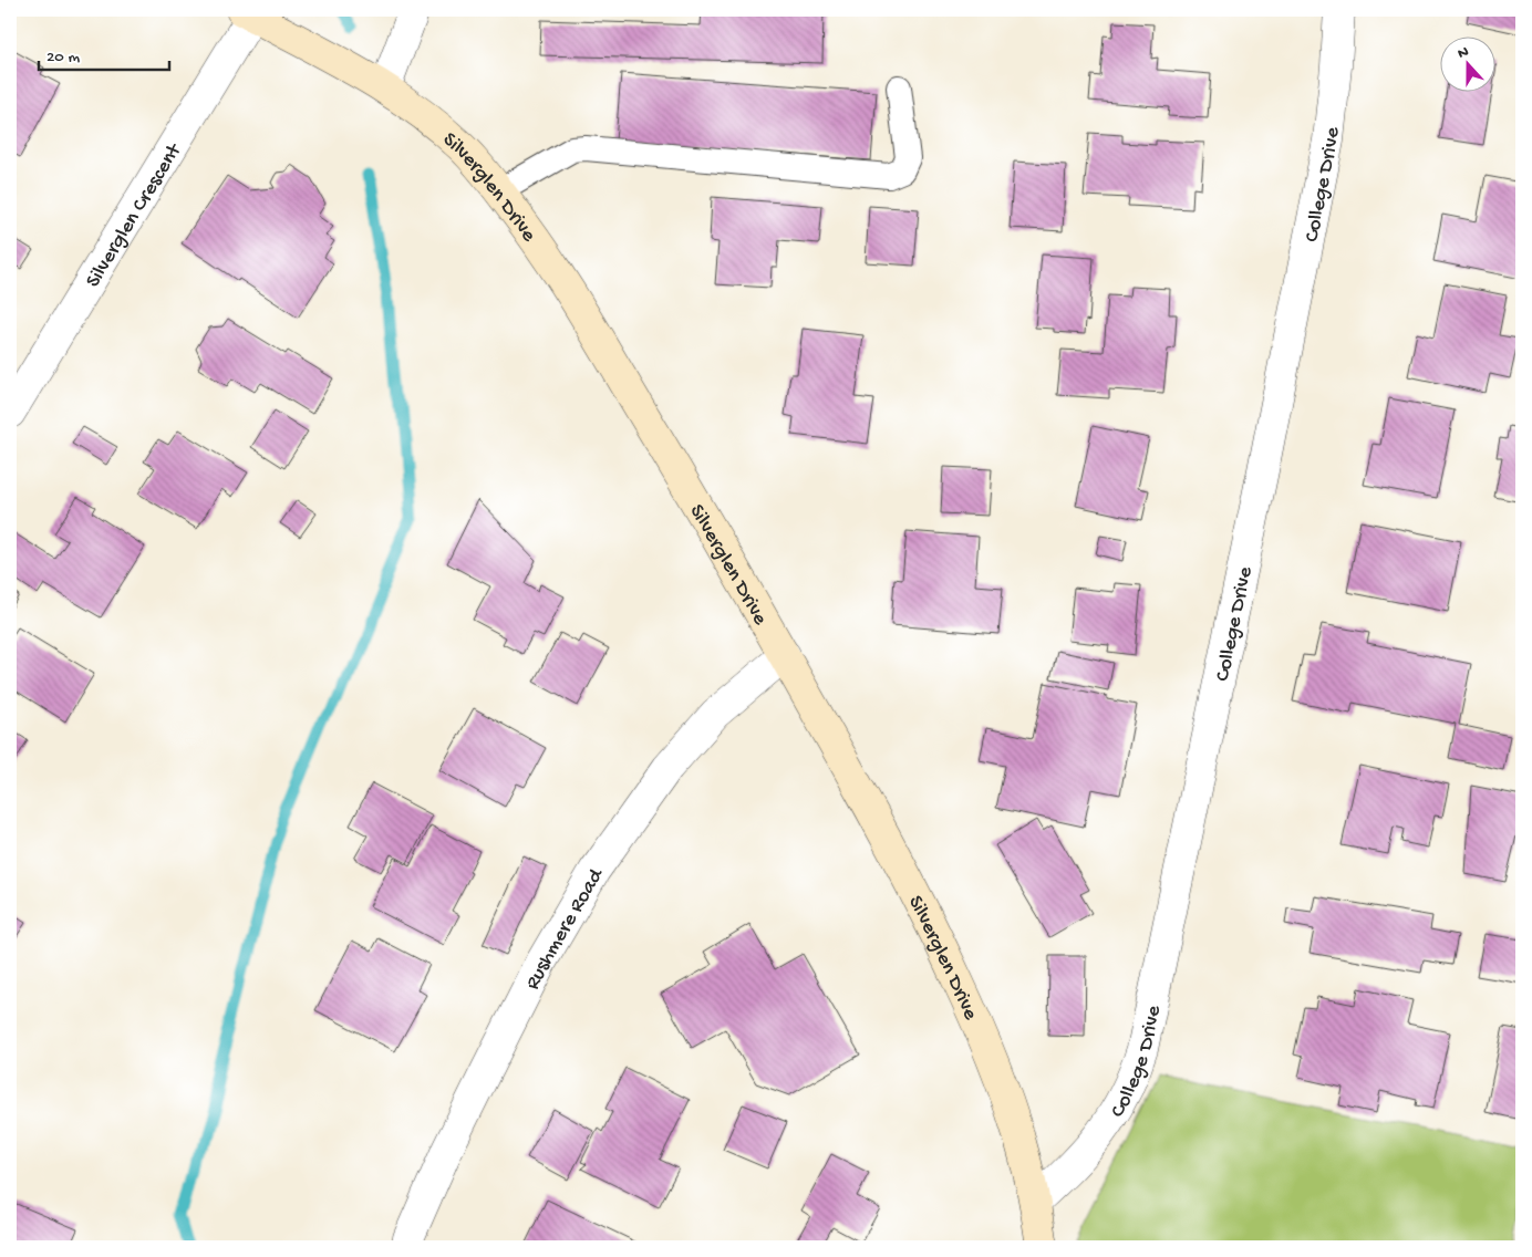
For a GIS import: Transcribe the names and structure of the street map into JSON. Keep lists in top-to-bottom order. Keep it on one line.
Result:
{"streets":{"street":["College Drive","Silverglen Drive","Silverglen Crescent","Rushmere Road"]},"crossings":[["College Drive","Silverglen Drive"],["Silverglen Drive","Silverglen Crescent"],["Silverglen Drive","Rushmere Road"]],"scale_bar":"20 m","north":"top"}
